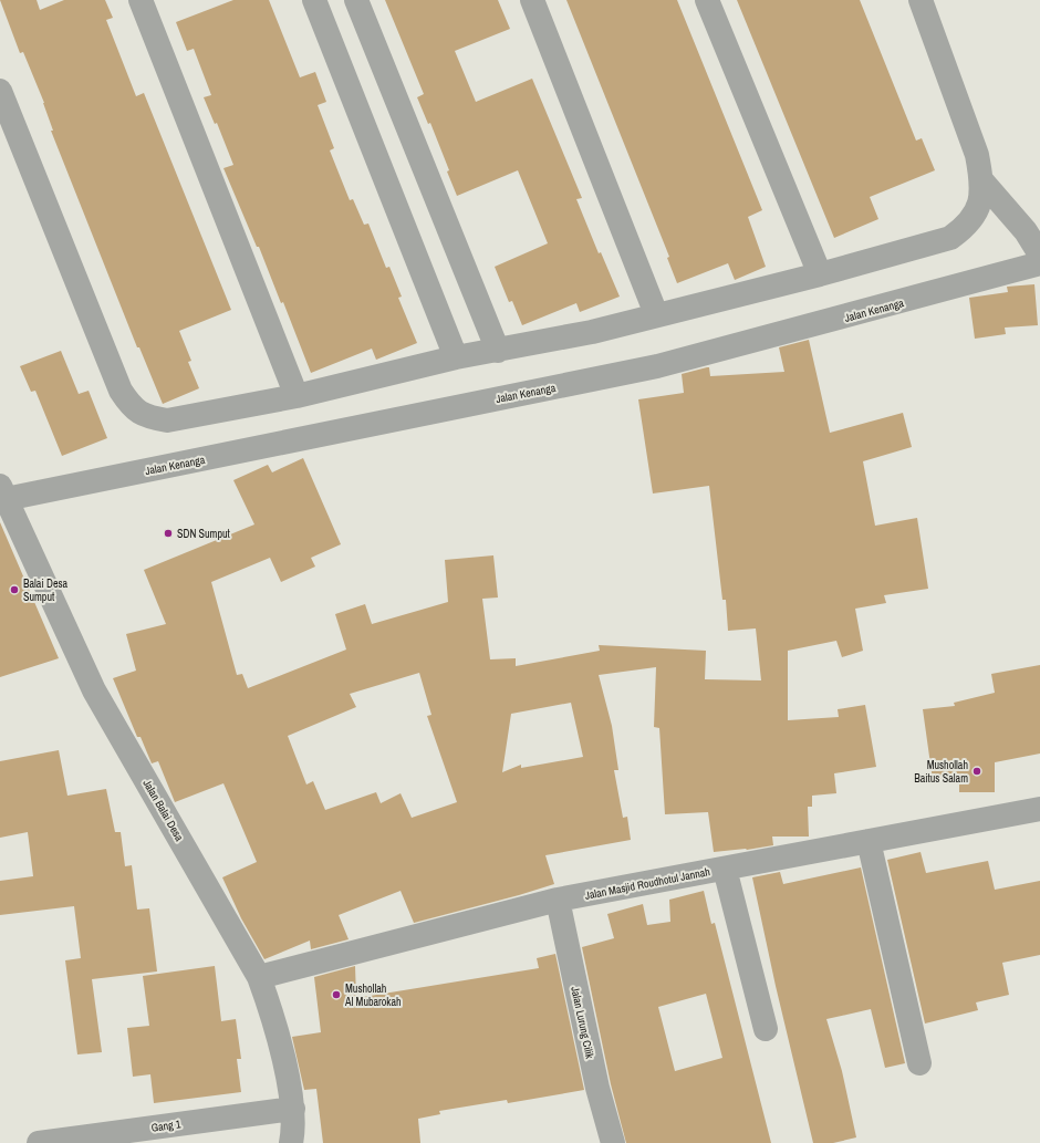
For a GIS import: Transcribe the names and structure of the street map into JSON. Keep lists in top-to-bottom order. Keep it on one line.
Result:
{"streets":{"street":["Jalan Kenanga","Jalan Balai Desa","Jalan Masjid Roudhotul Jannah","Jalan Lurung Cilik","Gang 1"]},"crossings":[["Jalan Kenanga","Jalan Balai Desa"],["Jalan Balai Desa","Jalan Masjid Roudhotul Jannah"],["Jalan Balai Desa","Gang 1"],["Jalan Masjid Roudhotul Jannah","Jalan Lurung Cilik"]],"places":["SDN Sumput","Balai Desa Sumput","Mushollah Baitus Salam","Mushollah Al Mubarokah"]}
